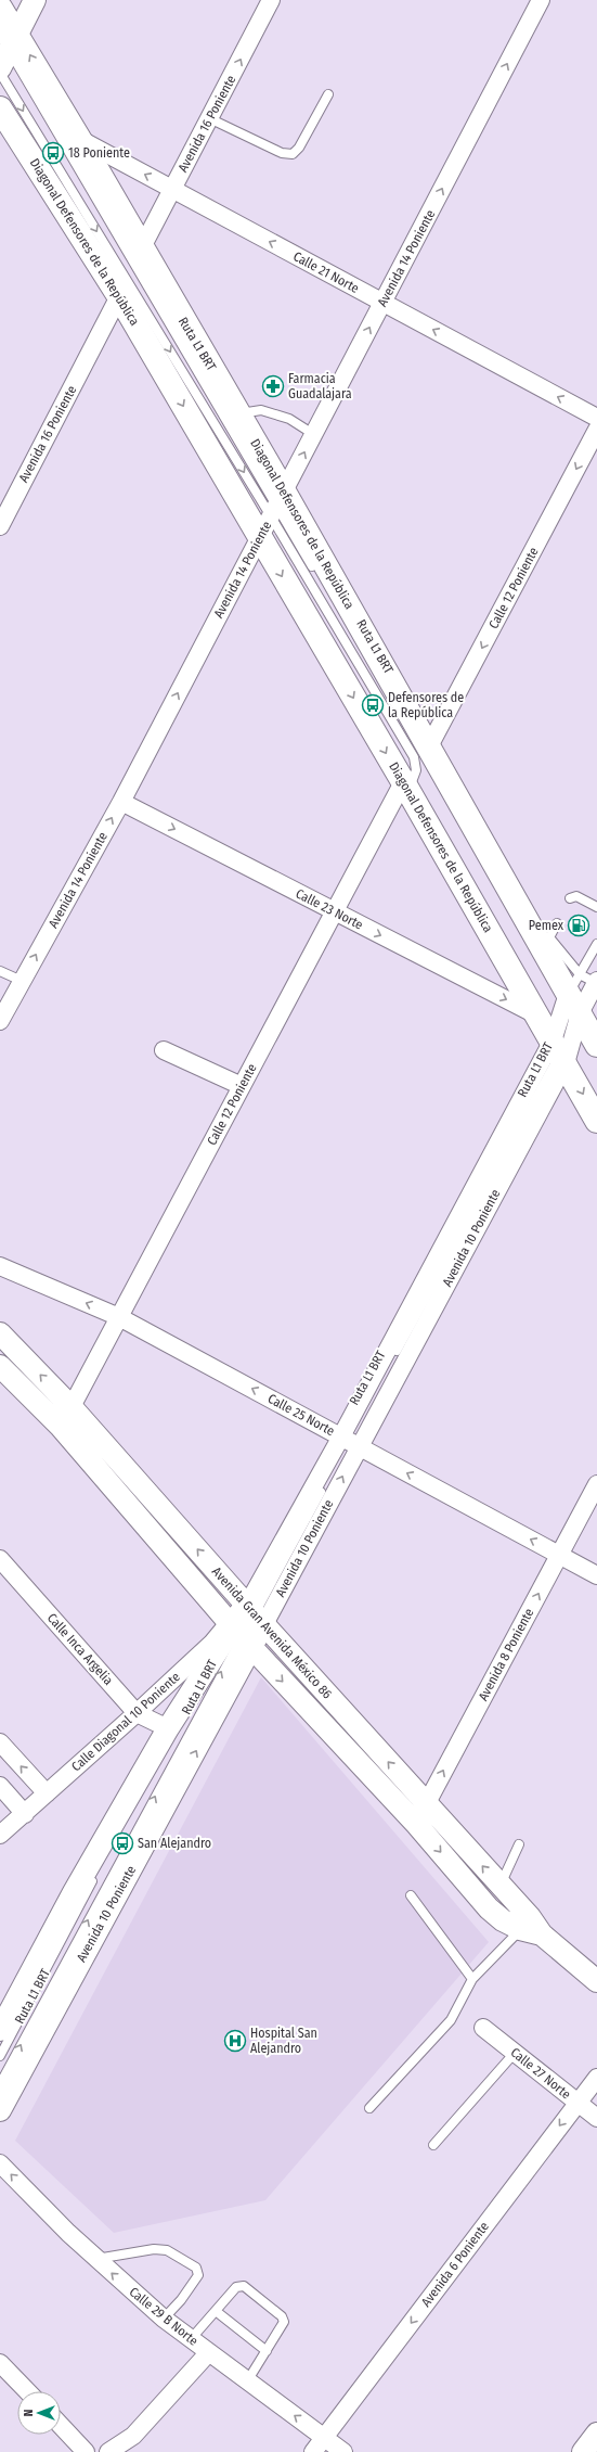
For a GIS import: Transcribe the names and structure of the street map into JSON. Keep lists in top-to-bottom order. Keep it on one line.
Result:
{"streets":{"main road":["Diagonal Defensores de la República"],"street":["Avenida 16 Poniente","Avenida 14 Poniente","Calle 21 Norte","Calle 12 Poniente","Calle 23 Norte","Avenida 10 Poniente","Calle 25 Norte","Avenida Gran Avenida México 86","Calle Inca Argelia","Avenida 8 Poniente","Calle Diagonal 10 Poniente","Calle 27 Norte","Avenida 6 Poniente","Calle 29 B Norte"],"lane":["Ruta L1 BRT"]},"crossings":[["Avenida 16 Poniente","Diagonal Defensores de la República"],["Avenida 16 Poniente","Calle 21 Norte"],["Diagonal Defensores de la República","Avenida 14 Poniente"],["Diagonal Defensores de la República","Calle 21 Norte"],["Diagonal Defensores de la República","Ruta L1 BRT"],["Diagonal Defensores de la República","Calle 12 Poniente"],["Diagonal Defensores de la República","Calle 23 Norte"],["Diagonal Defensores de la República","Avenida 10 Poniente"],["Avenida 14 Poniente","Calle 21 Norte"],["Avenida 14 Poniente","Ruta L1 BRT"],["Avenida 14 Poniente","Calle 23 Norte"],["Ruta L1 BRT","Calle 12 Poniente"],["Ruta L1 BRT","Avenida 10 Poniente"],["Ruta L1 BRT","Avenida Gran Avenida México 86"],["Ruta L1 BRT","Calle Diagonal 10 Poniente"],["Calle 12 Poniente","Calle 23 Norte"],["Calle 12 Poniente","Calle 25 Norte"],["Calle 12 Poniente","Avenida Gran Avenida México 86"],["Avenida 10 Poniente","Calle 25 Norte"],["Avenida 10 Poniente","Avenida Gran Avenida México 86"],["Avenida 10 Poniente","Calle Inca Argelia"],["Avenida 10 Poniente","Calle Diagonal 10 Poniente"],["Calle 25 Norte","Avenida 8 Poniente"],["Avenida Gran Avenida México 86","Avenida 8 Poniente"],["Avenida Gran Avenida México 86","Calle Diagonal 10 Poniente"],["Calle Inca Argelia","Calle Diagonal 10 Poniente"],["Calle 27 Norte","Avenida 6 Poniente"],["Avenida 6 Poniente","Calle 29 B Norte"]],"one_way":["Avenida 14 Poniente","Calle 21 Norte","Calle 23 Norte","Calle 25 Norte","Avenida 8 Poniente","Avenida 6 Poniente","Calle 29 B Norte"],"places":{"bus stop":["18 Poniente","Defensores de la República","San Alejandro"],"pharmacy":["Farmacia Guadalajara"],"fuel station":["Pemex"],"hospital":["Hospital San Alejandro"]},"north":"left"}
